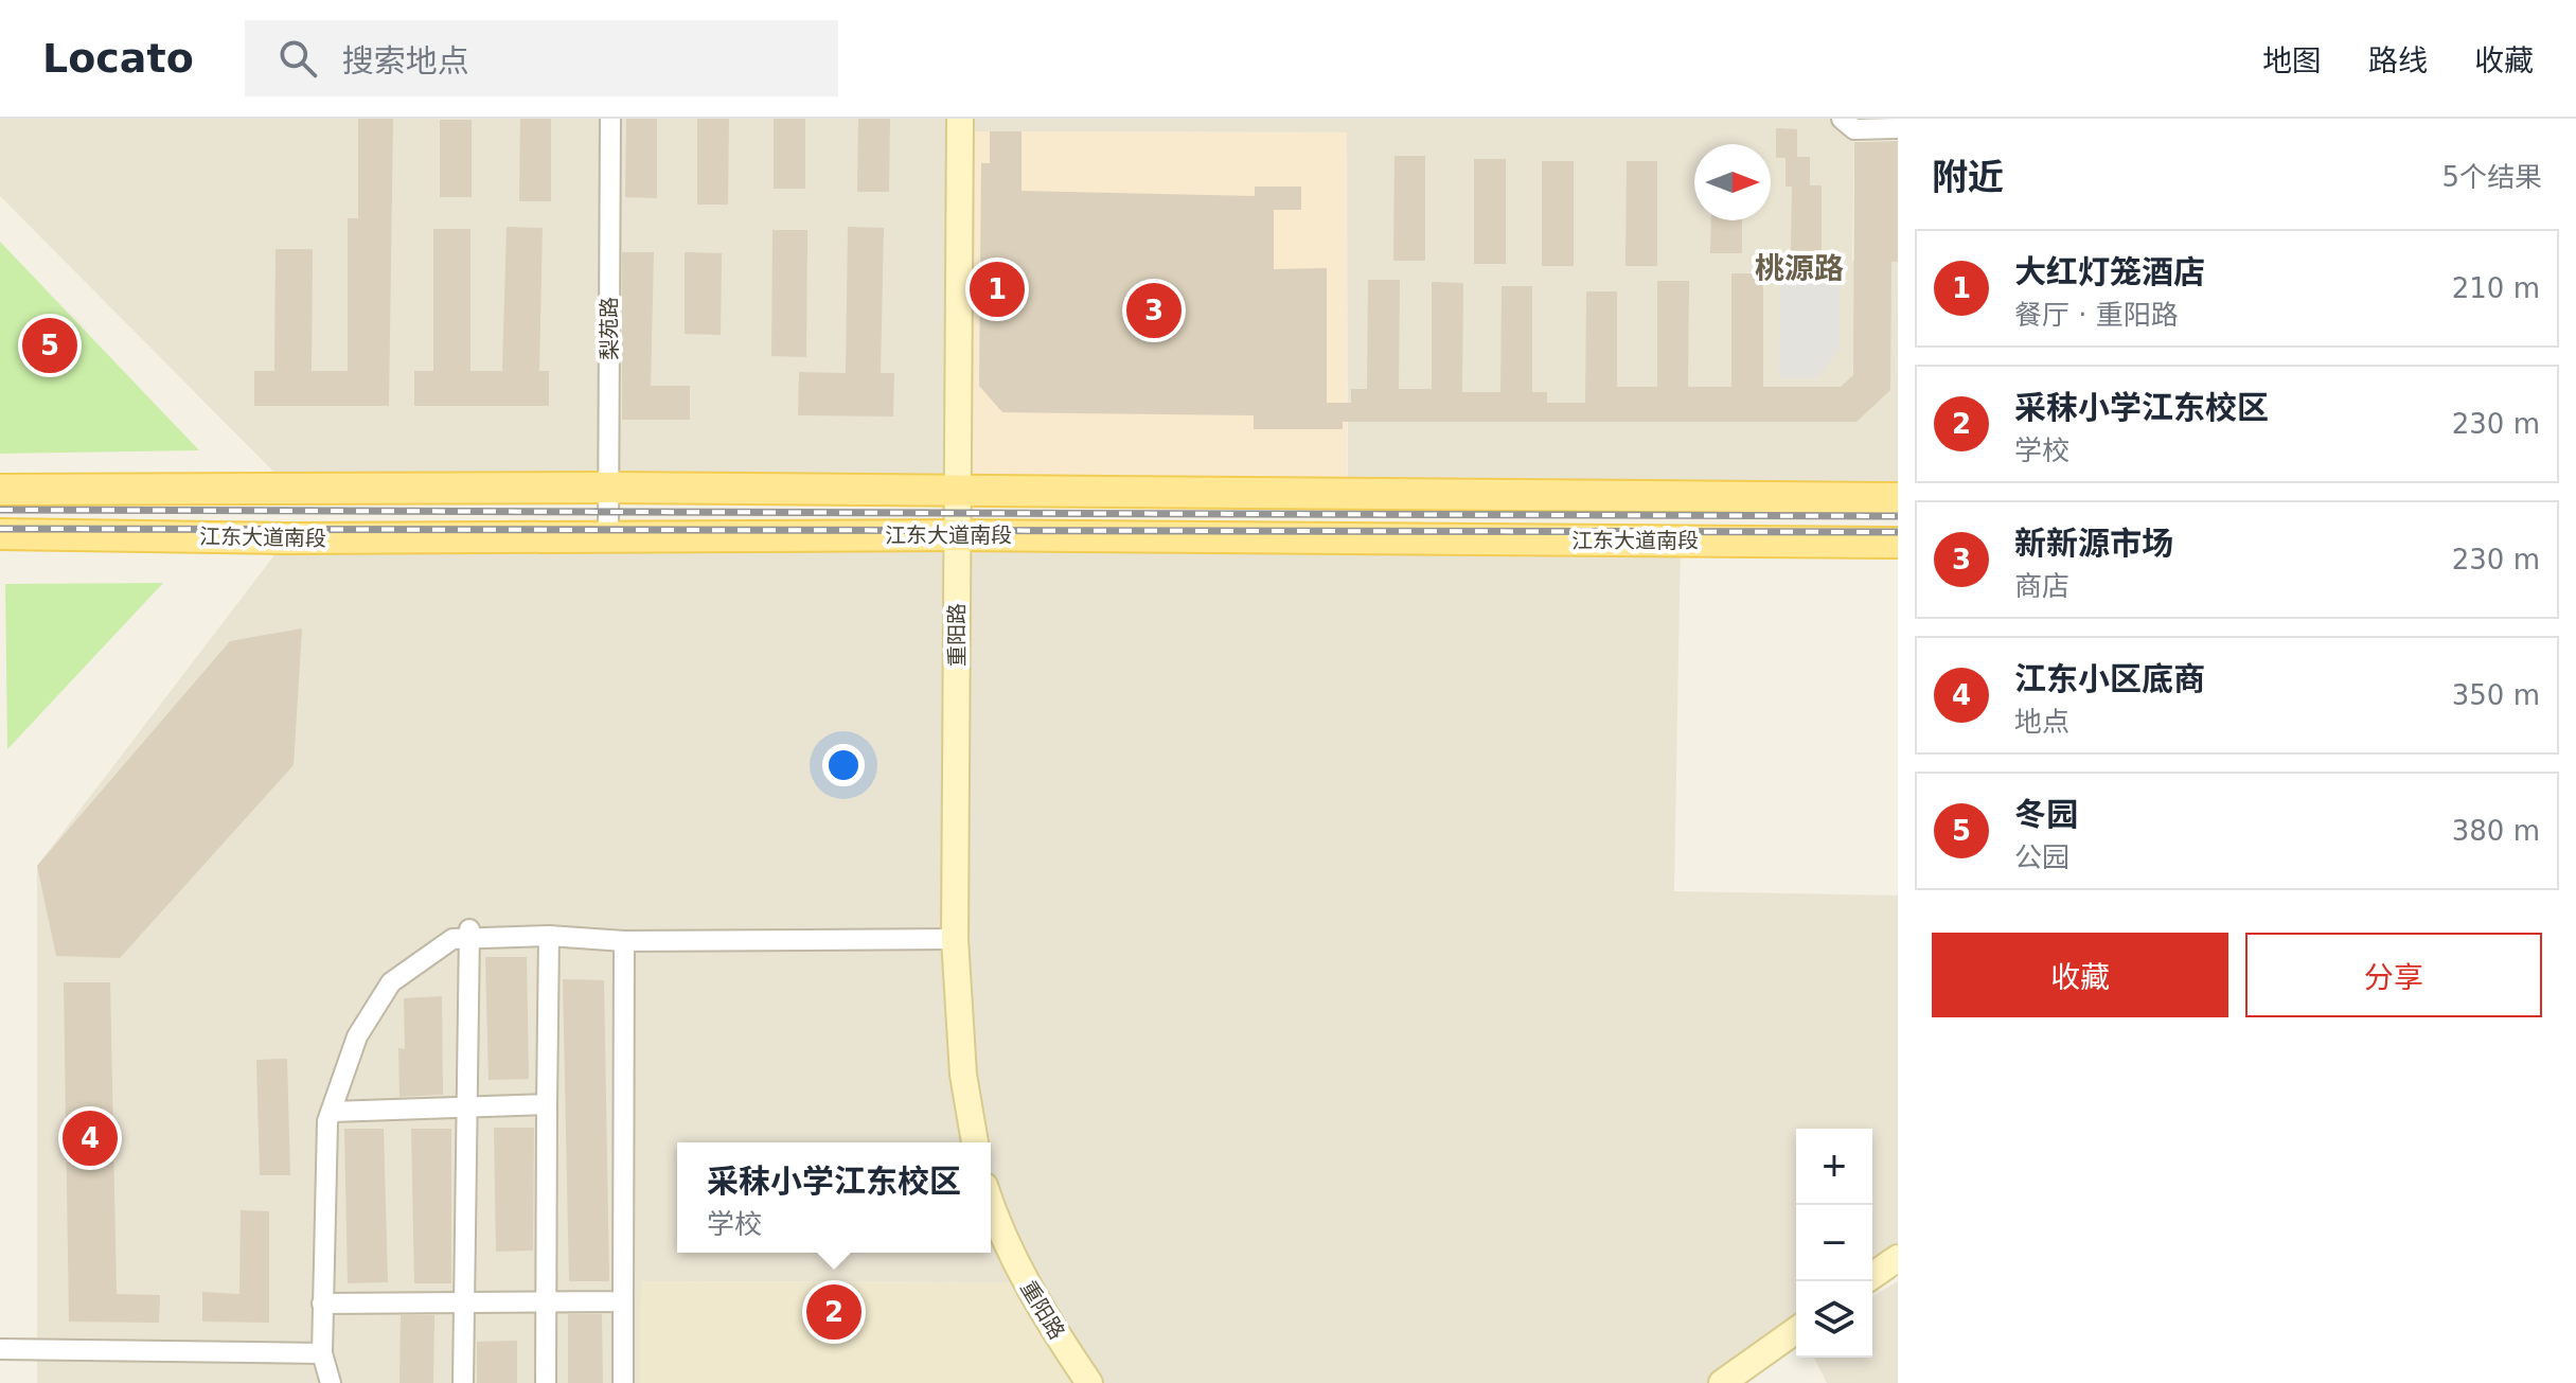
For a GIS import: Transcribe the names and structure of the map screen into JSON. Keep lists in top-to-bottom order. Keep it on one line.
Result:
{"streets":{"main road":["江东大道南段"],"street":["梨苑路","重阳路"]},"crossings":[["梨苑路","江东大道南段"],["江东大道南段","重阳路"]],"districts":["桃源路"],"north":"right","page":{"header":"Locato","search":"搜索地点","nav":["地图","路线","收藏"],"heading":["附近","5个结果"],"list":[{"mark":"1","name":"大红灯笼酒店","note":"餐厅 · 重阳路","value":"210 m"},{"mark":"2","name":"采秣小学江东校区","note":"学校","value":"230 m"},{"mark":"3","name":"新新源市场","note":"商店","value":"230 m"},{"mark":"4","name":"江东小区底商","note":"地点","value":"350 m"},{"mark":"5","name":"冬园","note":"公园","value":"380 m"}],"pins":["1","3","5","4","2"],"buttons":["收藏","分享"],"map_buttons":["+","−"],"popup":["采秣小学江东校区","学校"]}}
